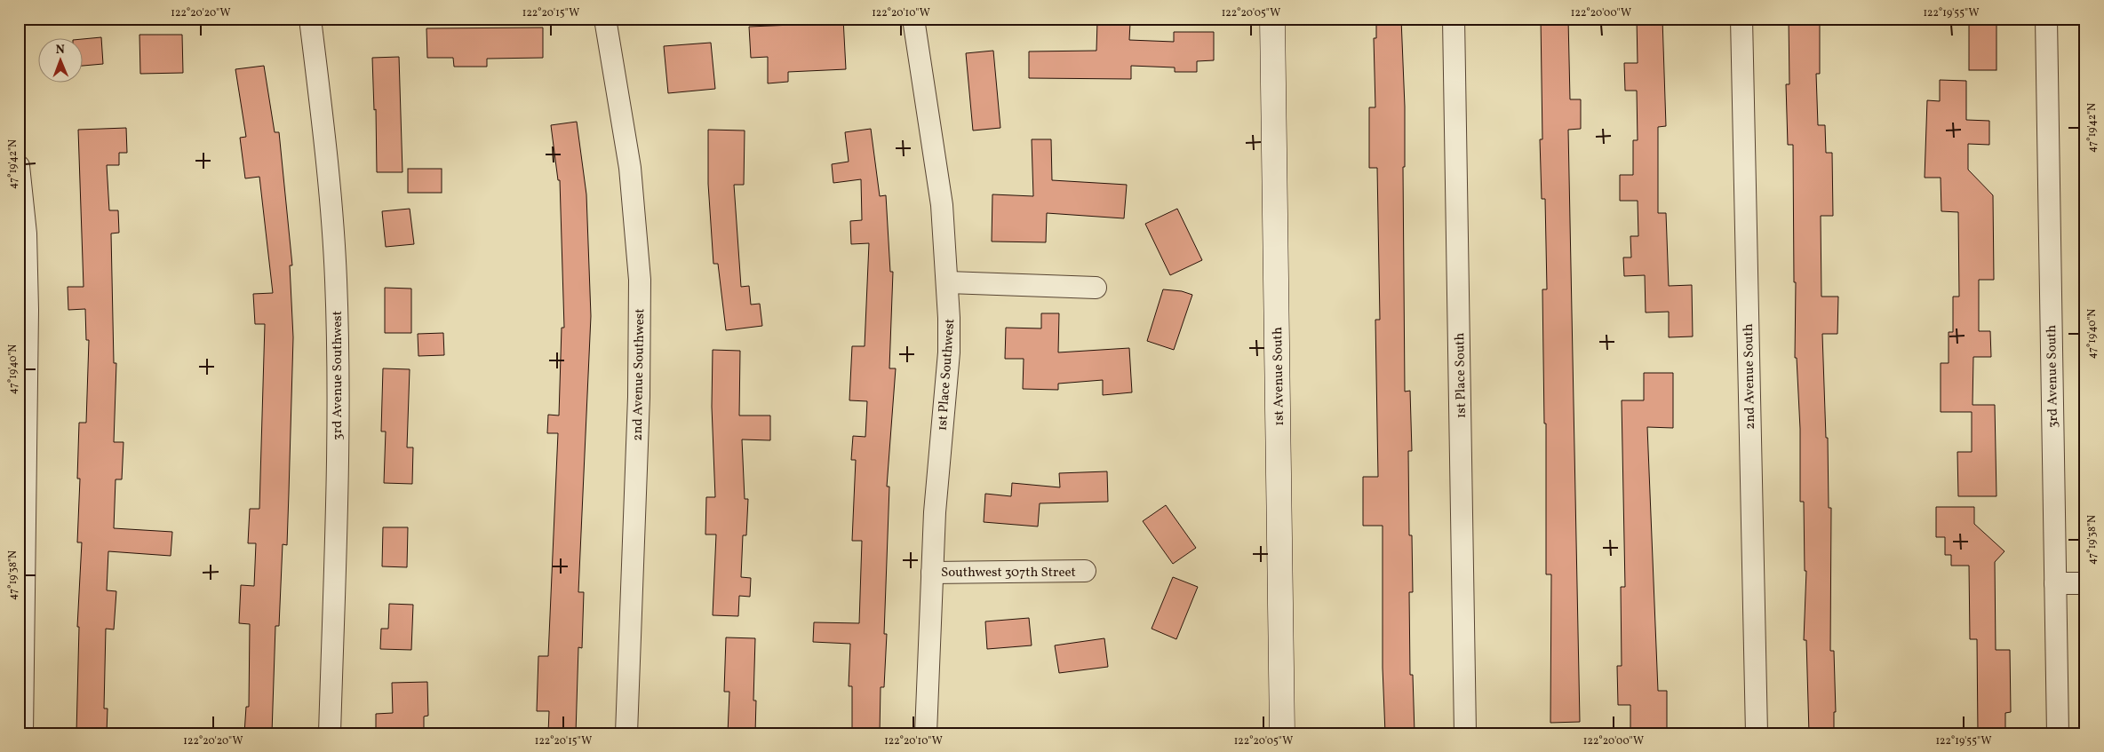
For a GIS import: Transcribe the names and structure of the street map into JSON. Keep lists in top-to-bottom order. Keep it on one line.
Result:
{"streets":{"main road":["1st Avenue South"],"street":["2nd Avenue Southwest","1st Place Southwest","3rd Avenue Southwest","1st Place South","2nd Avenue South","3rd Avenue South","Southwest 307th Street"]},"crossings":[["1st Place Southwest","Southwest 307th Street"]],"north":"top","coordinates":["122°20'20\"W","122°20'15\"W","122°20'10\"W","122°20'05\"W","122°20'00\"W","122°19'55\"W","47°19'42\"N","47°19'40\"N","47°19'38\"N"]}
